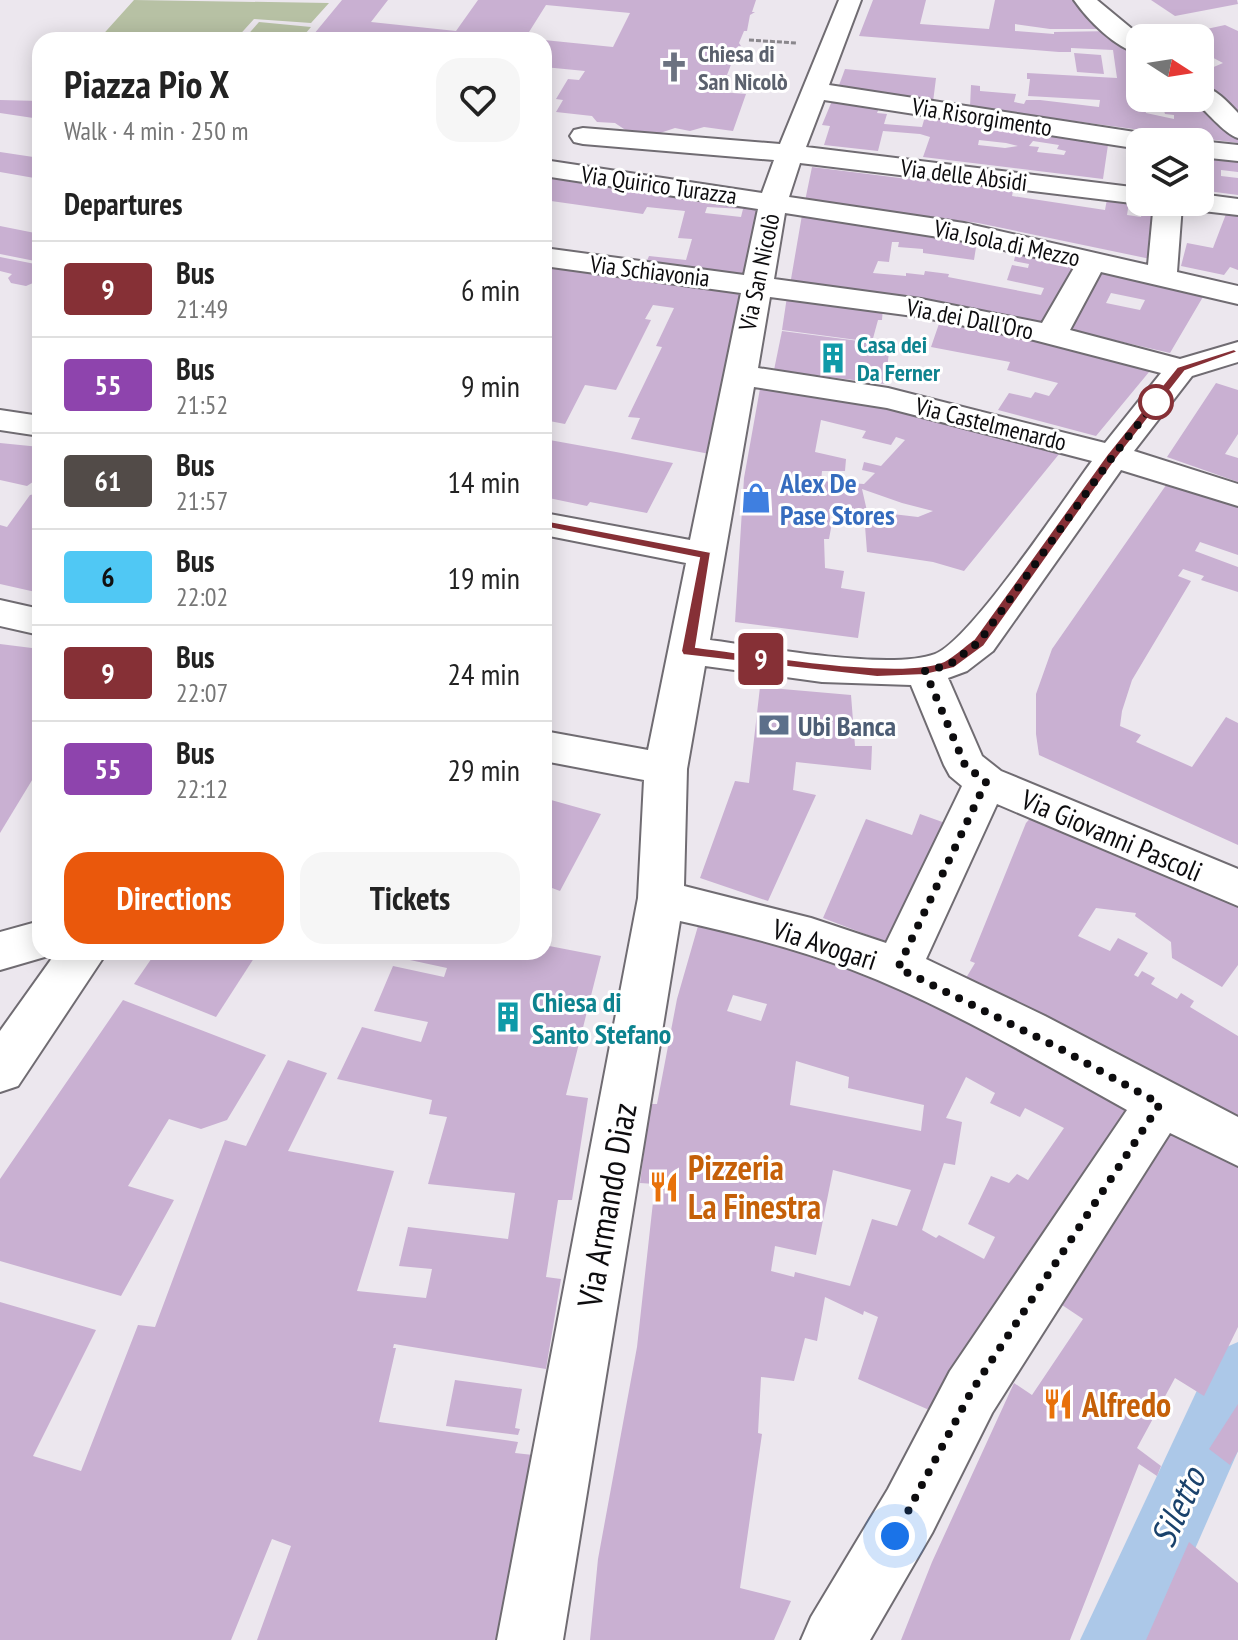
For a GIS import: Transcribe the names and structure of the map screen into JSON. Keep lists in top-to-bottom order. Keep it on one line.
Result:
{"streets":{"street":["Via Risorgimento","Via delle Absidi","Via Quirico Turazza","Via Isola di Mezzo","Via Schiavonia","Via San Nicolò","Via dei Dall'Oro","Via Castelmenardo","Via Giovanni Pascoli","Via Avogari","Via Armando Diaz"]},"crossings":[["Via Risorgimento","Via San Nicolò"],["Via delle Absidi","Via San Nicolò"],["Via Quirico Turazza","Via Isola di Mezzo"],["Via Quirico Turazza","Via San Nicolò"],["Via Isola di Mezzo","Via San Nicolò"],["Via Schiavonia","Via San Nicolò"],["Via Schiavonia","Via dei Dall'Oro"],["Via San Nicolò","Via dei Dall'Oro"],["Via San Nicolò","Via Castelmenardo"],["Via San Nicolò","Via Armando Diaz"],["Via Giovanni Pascoli","Via Avogari"],["Via Avogari","Via Armando Diaz"]],"water":["Siletto"],"places":{"church":["Chiesa di San Nicolò"],"building":["Casa dei Da Ferner","Chiesa di Santo Stefano"],"shop":["Alex De Pase Stores"],"bank":["Ubi Banca"],"restaurant":["Pizzeria La Finestra","Alfredo"]},"lines":["bus line 9"],"north":"right","page":{"on_map":"9","heading":[["Piazza Pio X","Walk · 4 min · 250 m"],"Departures"],"list":[{"mark":"9","name":"Bus","note":"21:49","value":"6 min"},{"mark":"55","name":"Bus","note":"21:52","value":"9 min"},{"mark":"61","name":"Bus","note":"21:57","value":"14 min"},{"mark":"6","name":"Bus","note":"22:02","value":"19 min"},{"mark":"9","name":"Bus","note":"22:07","value":"24 min"},{"mark":"55","name":"Bus","note":"22:12","value":"29 min"}],"buttons":["Directions","Tickets"]}}
